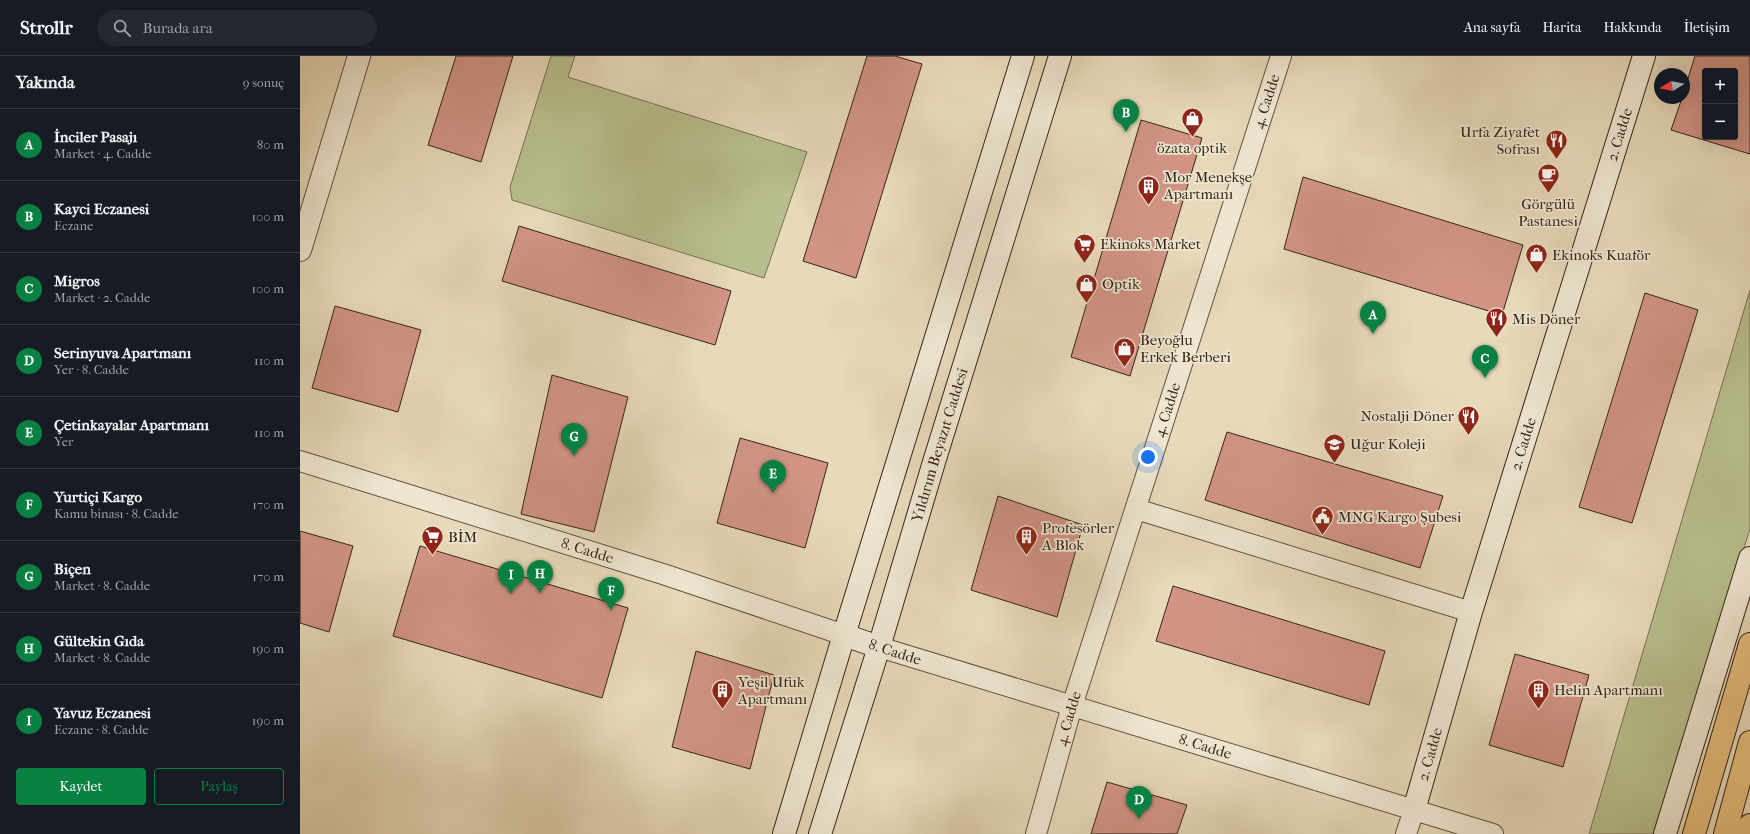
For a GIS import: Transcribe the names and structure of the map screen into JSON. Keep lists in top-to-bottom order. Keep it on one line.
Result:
{"streets":{"main road":["2. Cadde","Yıldırım Beyazıt Caddesi","8. Cadde"],"street":["4. Cadde"]},"crossings":[["4. Cadde","8. Cadde"],["2. Cadde","8. Cadde"],["Yıldırım Beyazıt Caddesi","8. Cadde"]],"places":{"shop":["özata optik","Ekinoks Kuaför","Optik","Beyoğlu Erkek Berberi"],"restaurant":["Urfa Ziyafet Sofrası","Mis Döner","Nostalji Döner"],"cafe":["Görgülü Pastanesi"],"building":["Mor Menekşe Apartmanı","Profesörler A Blok","Helin Apartmanı","Yeşil Ufuk Apartmanı"],"supermarket":["Ekinoks Market","BİM"],"school or university":["Uğur Koleji"],"public building":["MNG Kargo Şubesi"]},"north":"left","page":{"header":"Strollr","search":"Burada ara","nav":["Ana sayfa","Harita","Hakkında","İletişim"],"heading":["Yakında","9 sonuç"],"map_buttons":["+","−"],"pins":["B","A","C","G","E","H","I","F","D"],"list":[{"mark":"A","name":"İnciler Pasajı","note":"Market · 4. Cadde","value":"80 m"},{"mark":"B","name":"Kayci Eczanesi","note":"Eczane","value":"100 m"},{"mark":"C","name":"Migros","note":"Market · 2. Cadde","value":"100 m"},{"mark":"D","name":"Serinyuva Apartmanı","note":"Yer · 8. Cadde","value":"110 m"},{"mark":"E","name":"Çetinkayalar Apartmanı","note":"Yer","value":"110 m"},{"mark":"F","name":"Yurtiçi Kargo","note":"Kamu binası · 8. Cadde","value":"170 m"},{"mark":"G","name":"Biçen","note":"Market · 8. Cadde","value":"170 m"},{"mark":"H","name":"Gültekin Gıda","note":"Market · 8. Cadde","value":"190 m"},{"mark":"I","name":"Yavuz Eczanesi","note":"Eczane · 8. Cadde","value":"190 m"}],"buttons":["Kaydet","Paylaş"]}}
